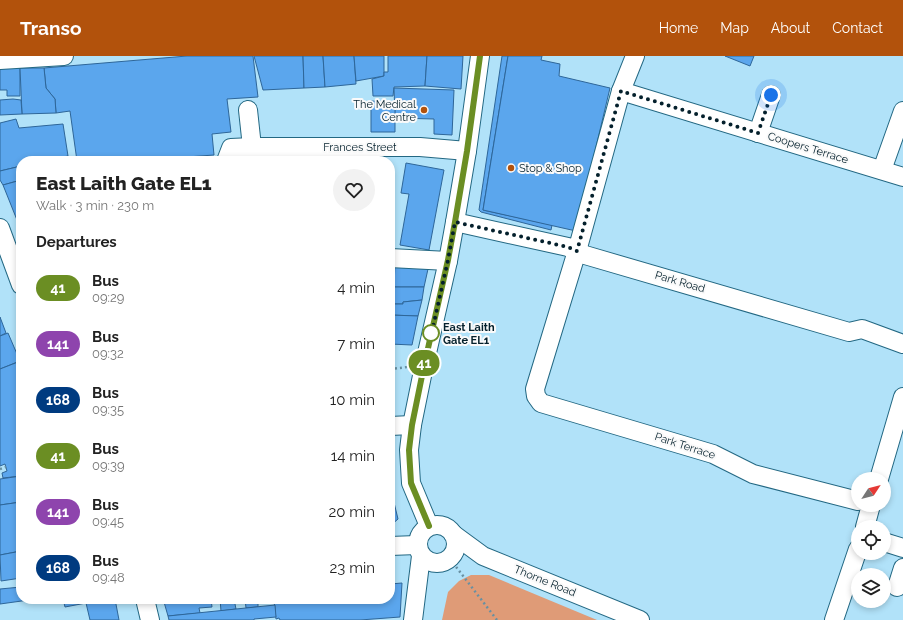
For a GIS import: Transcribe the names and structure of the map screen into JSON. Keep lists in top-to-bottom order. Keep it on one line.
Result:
{"streets":{"street":["Frances Street","Coopers Terrace","Park Road","Park Terrace","Thorne Road"]},"crossings":[["Park Road","Park Terrace"]],"places":["The Medical Centre","Stop & Shop","East Laith Gate EL1"],"lines":["bus line 41"],"north":"top right","page":{"header":"Transo","nav":["Home","Map","About","Contact"],"on_map":"41","heading":[["East Laith Gate EL1","Walk · 3 min · 230 m"],"Departures"],"list":[{"mark":"41","name":"Bus","note":"09:29","value":"4 min"},{"mark":"141","name":"Bus","note":"09:32","value":"7 min"},{"mark":"168","name":"Bus","note":"09:35","value":"10 min"},{"mark":"41","name":"Bus","note":"09:39","value":"14 min"},{"mark":"141","name":"Bus","note":"09:45","value":"20 min"},{"mark":"168","name":"Bus","note":"09:48","value":"23 min"}]}}
